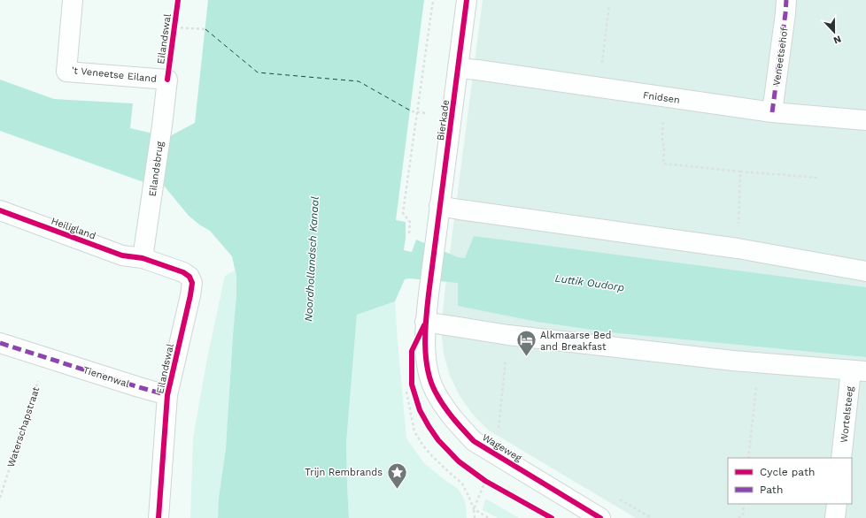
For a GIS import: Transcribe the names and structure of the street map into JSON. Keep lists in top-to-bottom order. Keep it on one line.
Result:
{"streets":{"street":["Eilandswal","Veneetsehof","'t Veneetse Eiland","Fnidsen","Bierkade","Eilandsbrug","Heiligland","Tienenwal","Wortelsteeg","Wageweg"],"path":["Waterschapstraat"]},"crossings":[["Eilandswal","Eilandsbrug"],["Eilandswal","Heiligland"],["Eilandswal","Tienenwal"],["Veneetsehof","Fnidsen"],["'t Veneetse Eiland","Eilandsbrug"],["Fnidsen","Bierkade"],["Bierkade","Wageweg"],["Eilandsbrug","Heiligland"],["Tienenwal","Waterschapstraat"]],"water":["Noordhollandsch Kanaal","Luttik Oudorp"],"places":{"hotel":["Alkmaarse Bed and Breakfast"],"place":["Trijn Rembrands"]},"legend":["Cycle path","Path"],"north":"bottom"}
